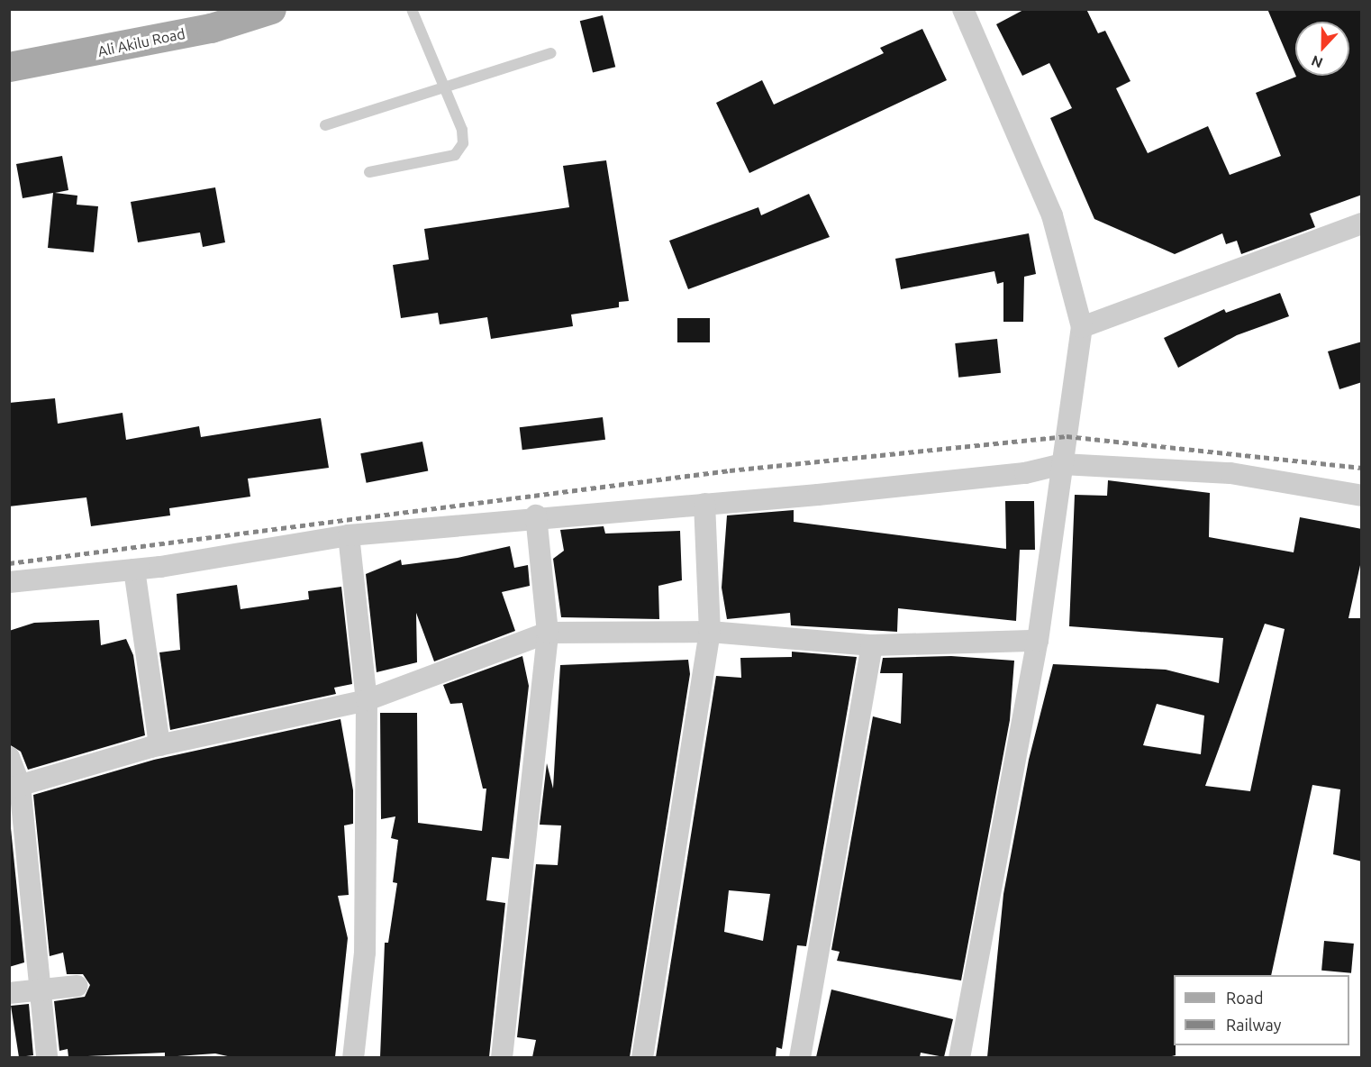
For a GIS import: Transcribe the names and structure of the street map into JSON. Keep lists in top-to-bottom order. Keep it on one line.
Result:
{"streets":{"main road":["Ali Akilu Road"]},"legend":["Road","Railway"],"north":"bottom"}
